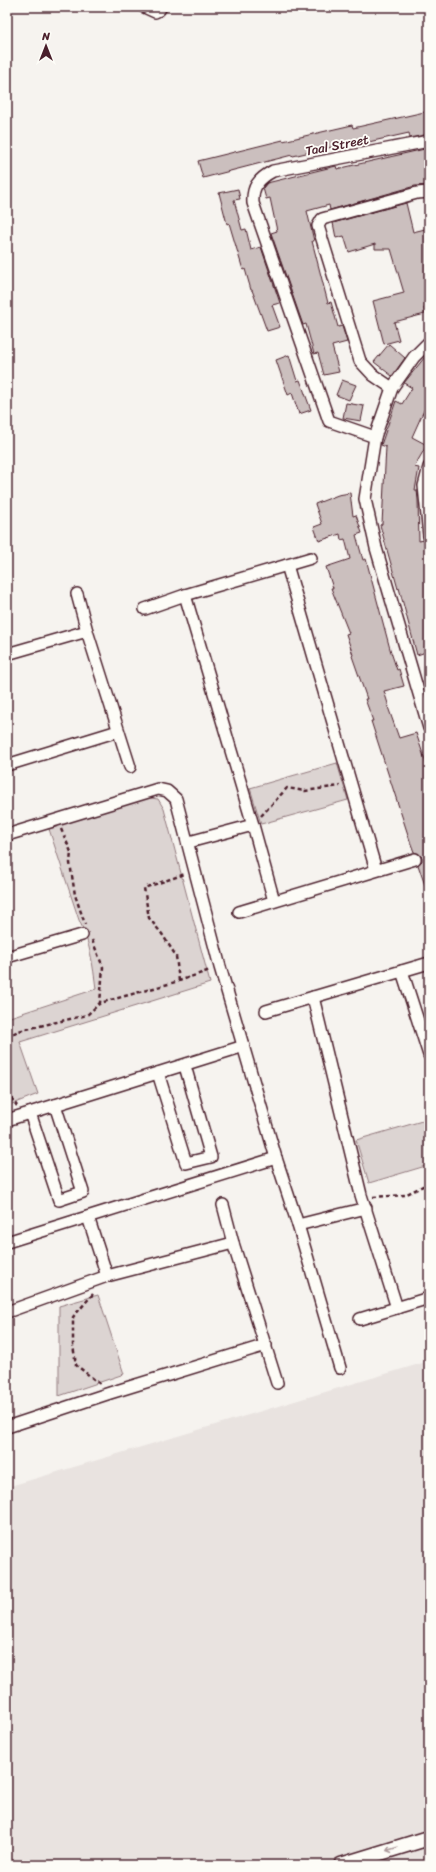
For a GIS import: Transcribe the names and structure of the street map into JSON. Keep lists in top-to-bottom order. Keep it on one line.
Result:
{"streets":{"street":["Taal Street"]},"north":"top"}
